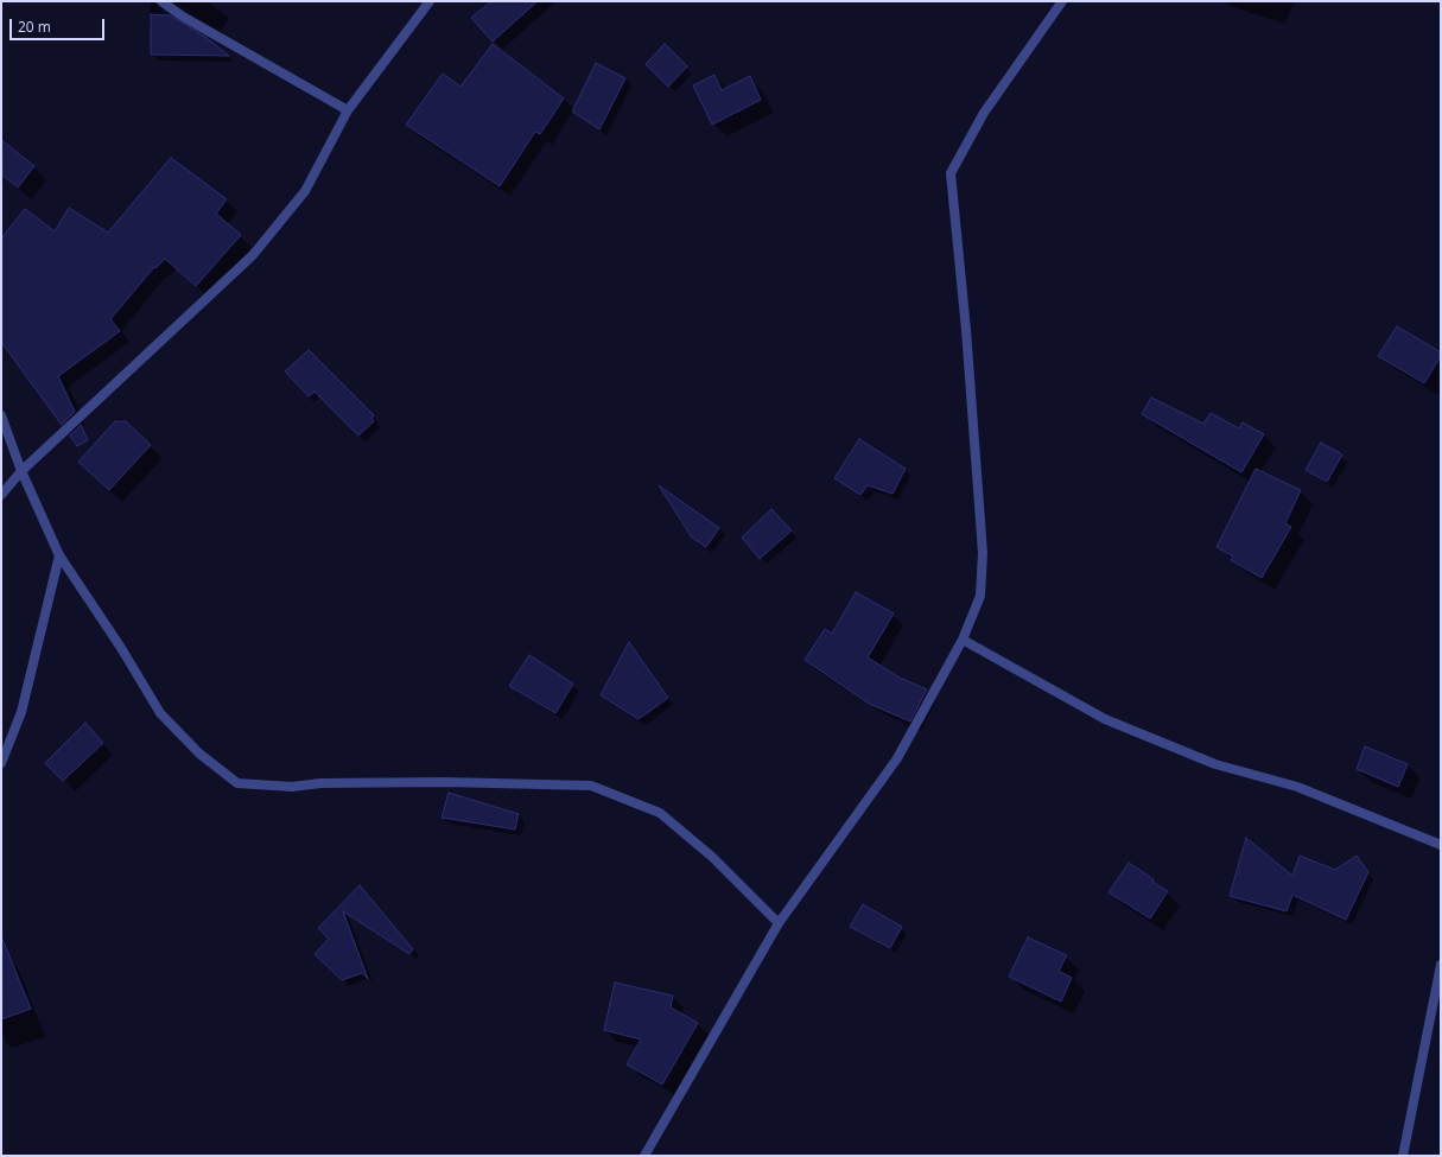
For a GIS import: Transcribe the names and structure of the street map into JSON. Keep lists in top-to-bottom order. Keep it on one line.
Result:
{"scale_bar":"20 m"}
